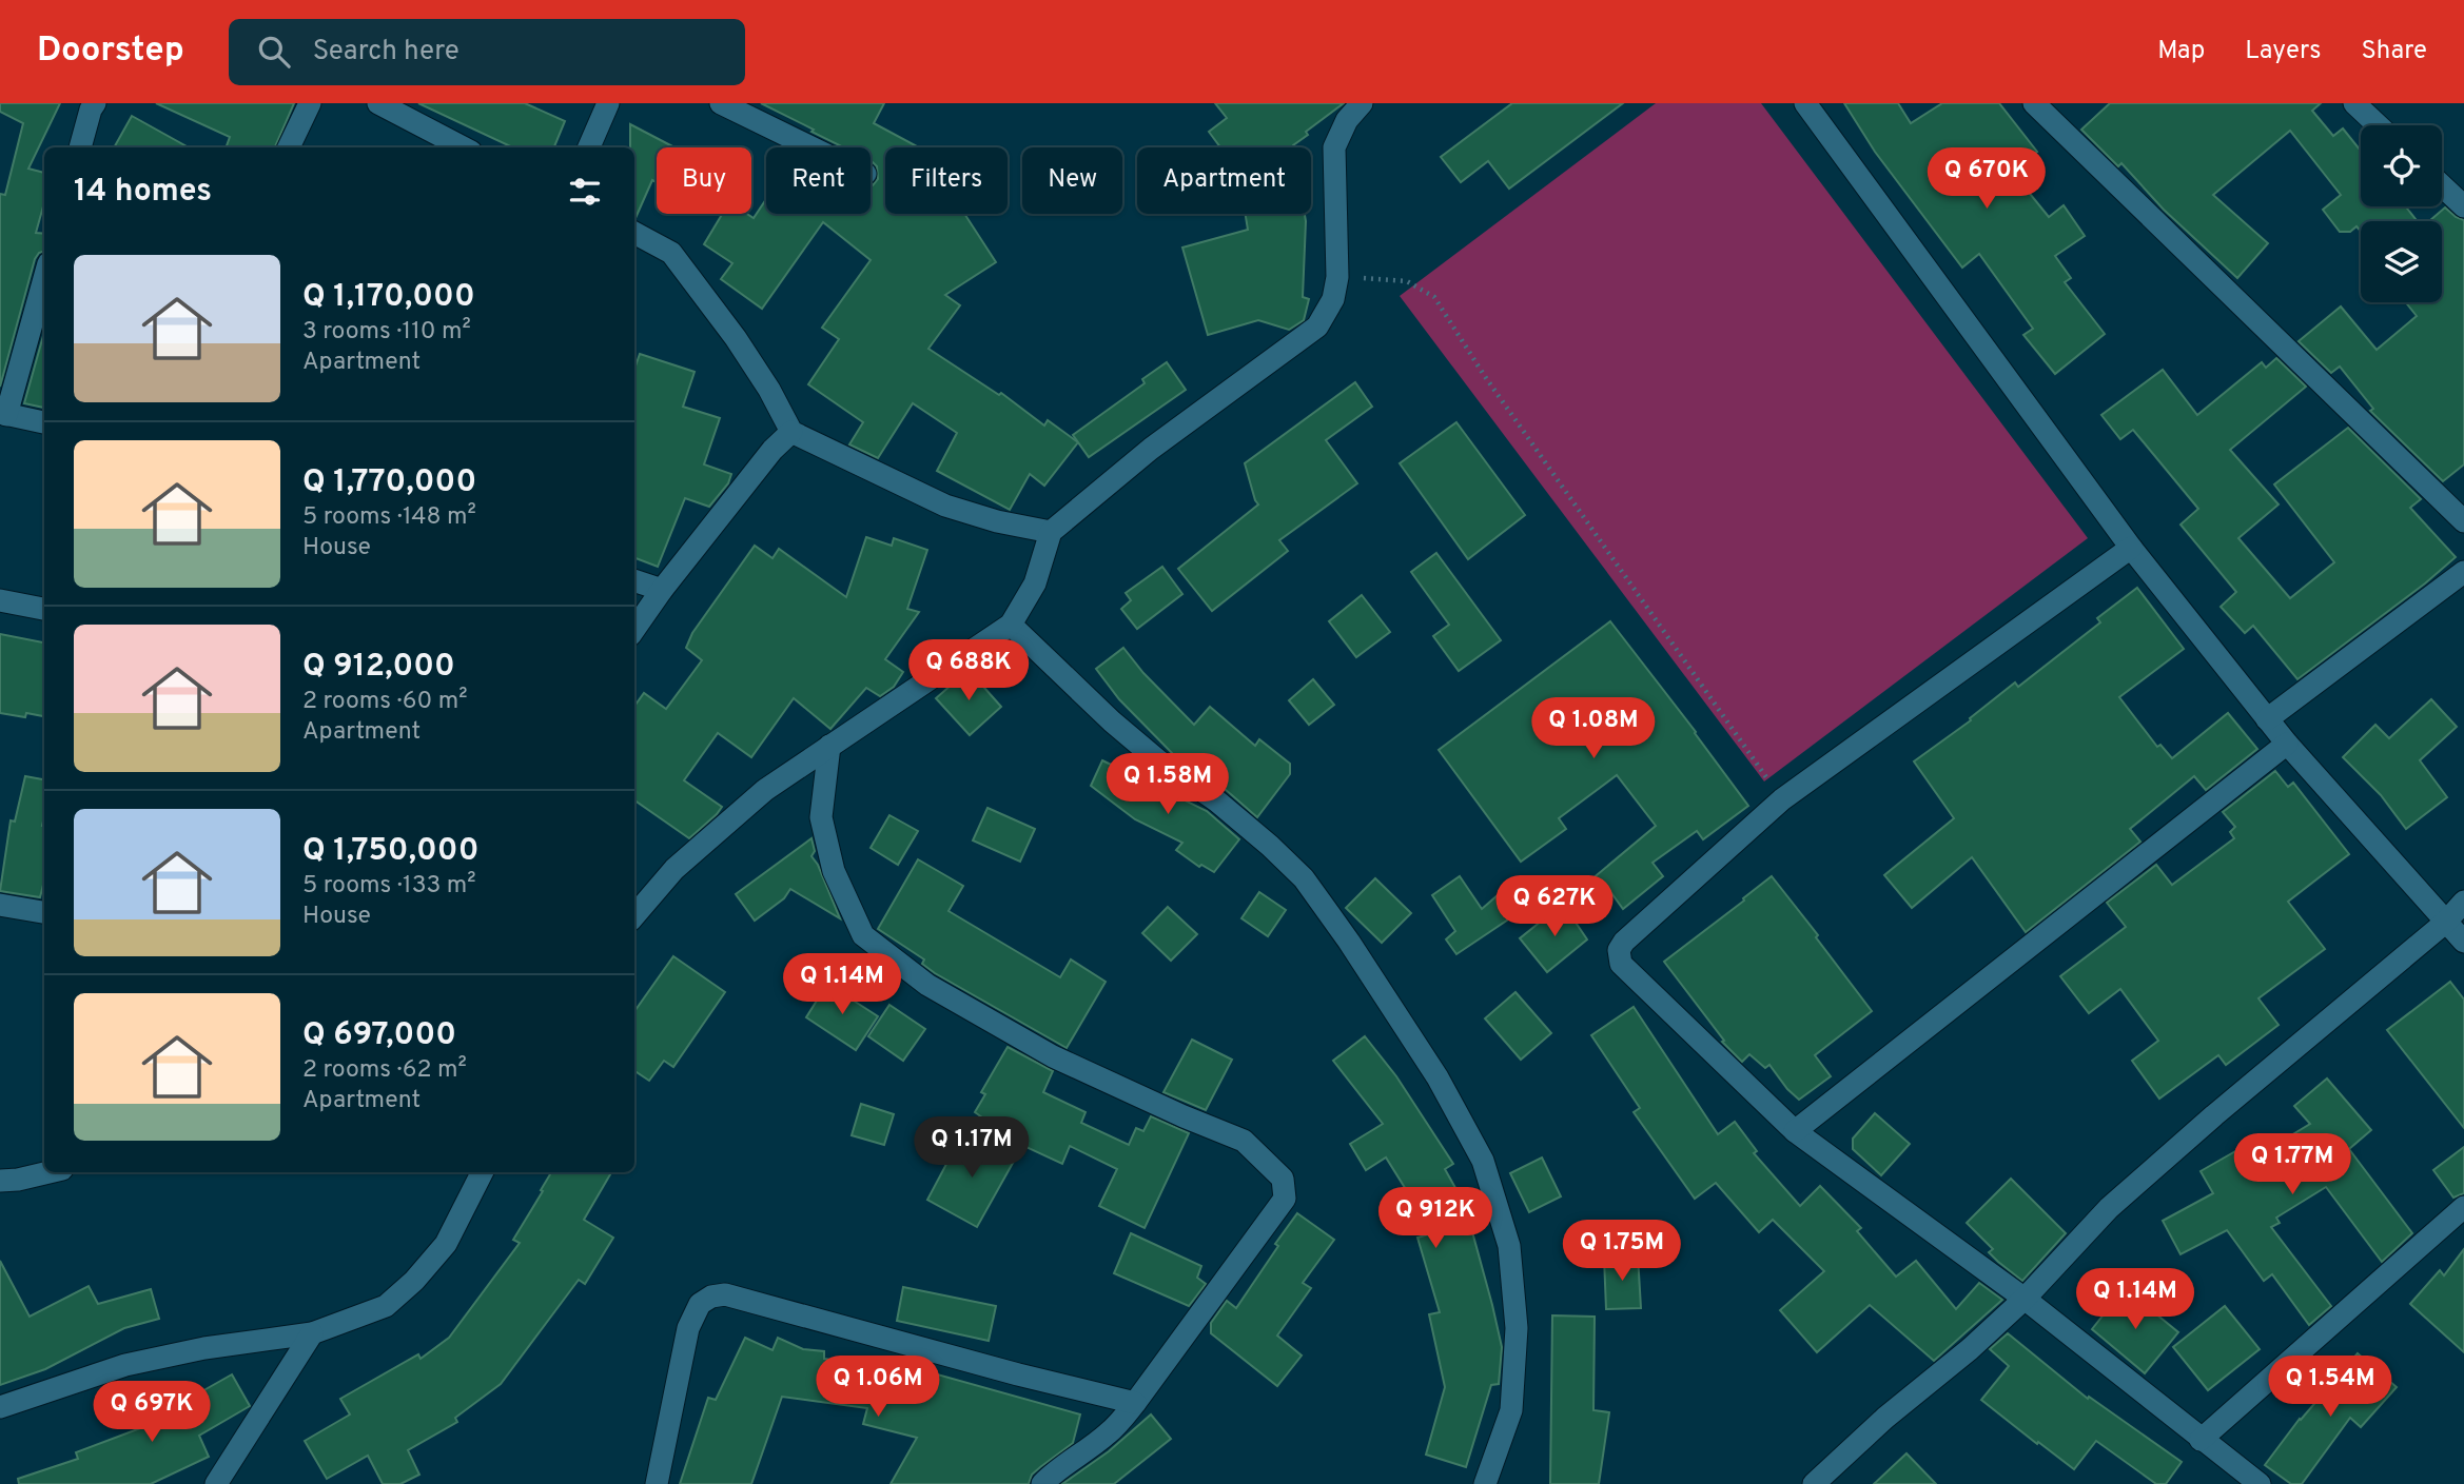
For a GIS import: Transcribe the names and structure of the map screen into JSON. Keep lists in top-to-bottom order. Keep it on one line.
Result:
{"page":{"header":"Doorstep","search":"Search here","nav":["Map","Layers","Share"],"price":["Q 670K","Q 688K","Q 1.08M","Q 1.58M","Q 627K","Q 1.14M","Q 1.17M","Q 1.77M","Q 912K","Q 1.75M","Q 1.14M","Q 1.06M","Q 1.54M","Q 697K"],"chip":["Buy","Rent","Filters","New","Apartment"],"heading":"14 homes","list":[{"name":"Q 1,170,000","note":"3 rooms · 110 m² · Apartment"},{"name":"Q 1,770,000","note":"5 rooms · 148 m² · House"},{"name":"Q 912,000","note":"2 rooms · 60 m² · Apartment"},{"name":"Q 1,750,000","note":"5 rooms · 133 m² · House"},{"name":"Q 697,000","note":"2 rooms · 62 m² · Apartment"}]}}
